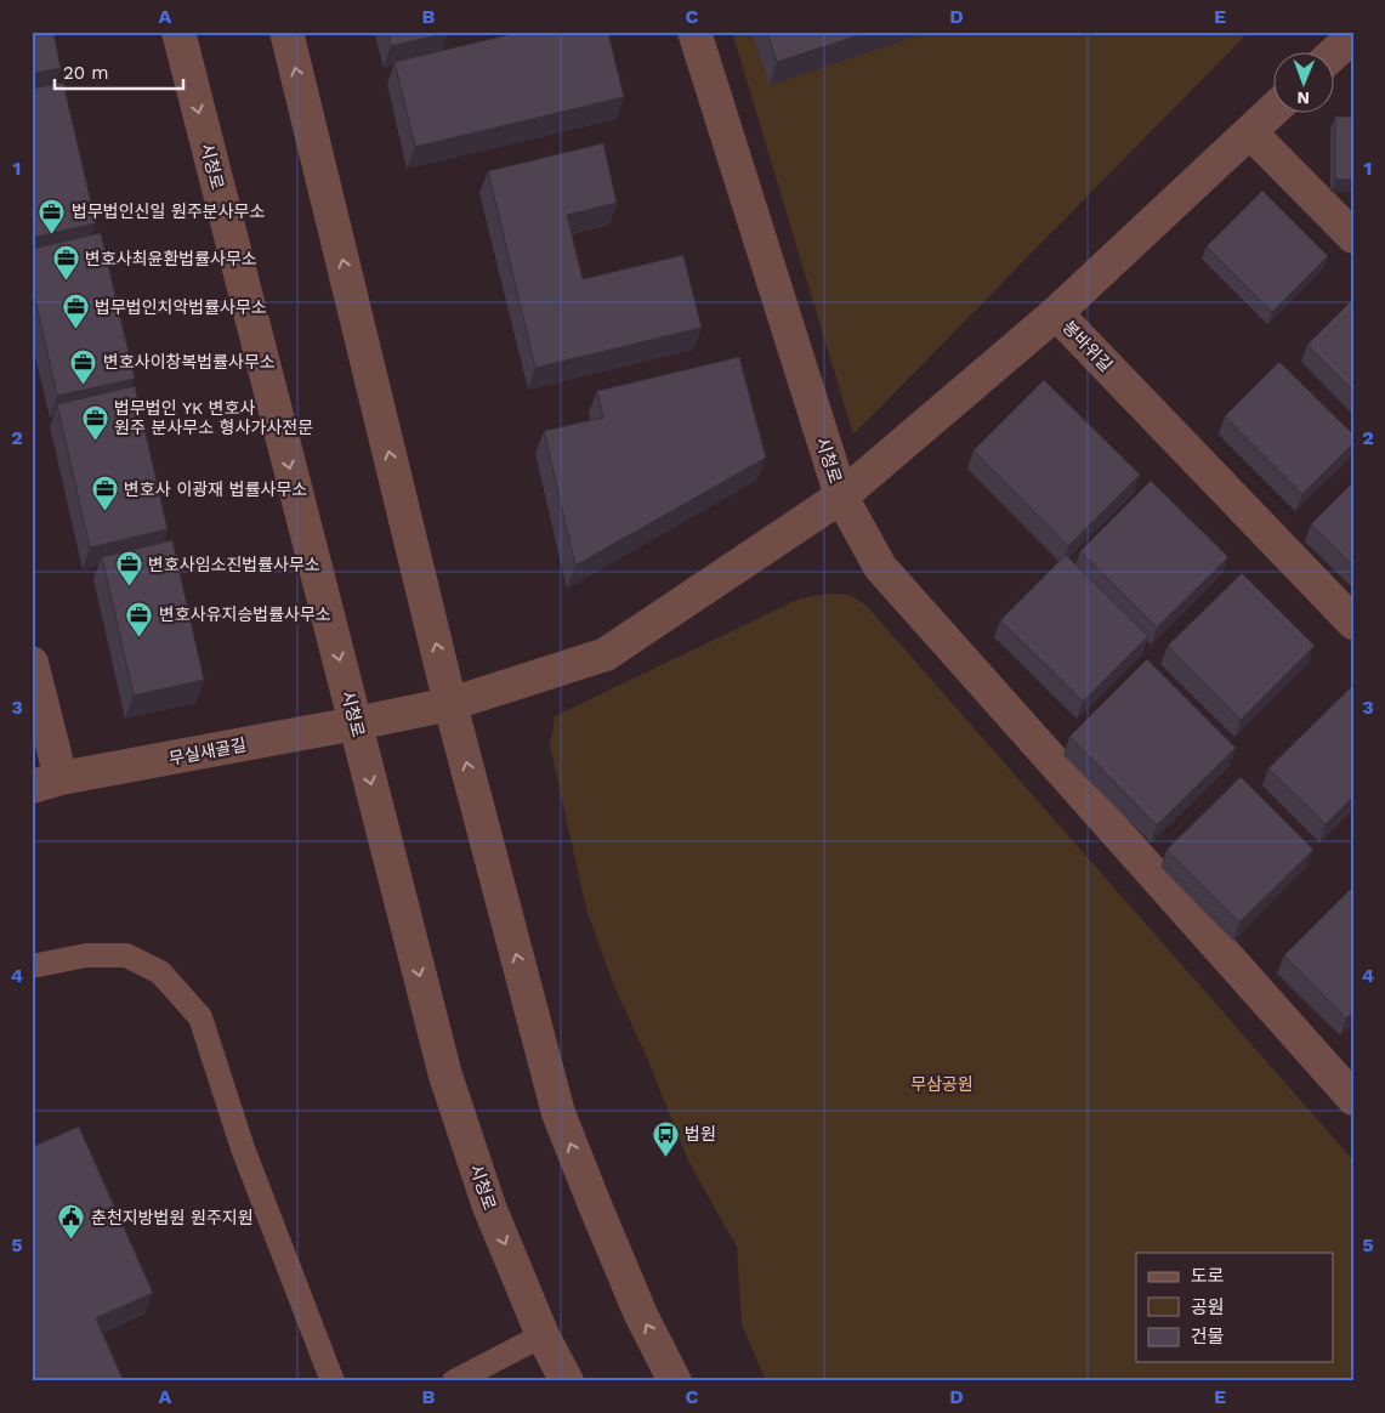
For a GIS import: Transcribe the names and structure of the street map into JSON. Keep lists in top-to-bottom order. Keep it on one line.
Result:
{"streets":{"street":["시청로","봉바위길","무실새골길"]},"crossings":[["시청로","무실새골길"]],"parks":["무삼공원"],"places":{"office":["법무법인신일 원주분사무소","변호사최윤환법률사무소","법무법인치악법률사무소","변호사이창복법률사무소","법무법인 YK 변호사 원주 분사무소 형사가사전문","변호사 이광재 법률사무소","변호사임소진법률사무소","변호사유지승법률사무소"],"bus stop":["법원"],"public building":["춘천지방법원 원주지원"]},"legend":["도로","공원","건물"],"scale_bar":"20 m","north":"bottom","grid":{"columns":["A","B","C","D","E"],"rows":["1","2","3","4","5"]}}
